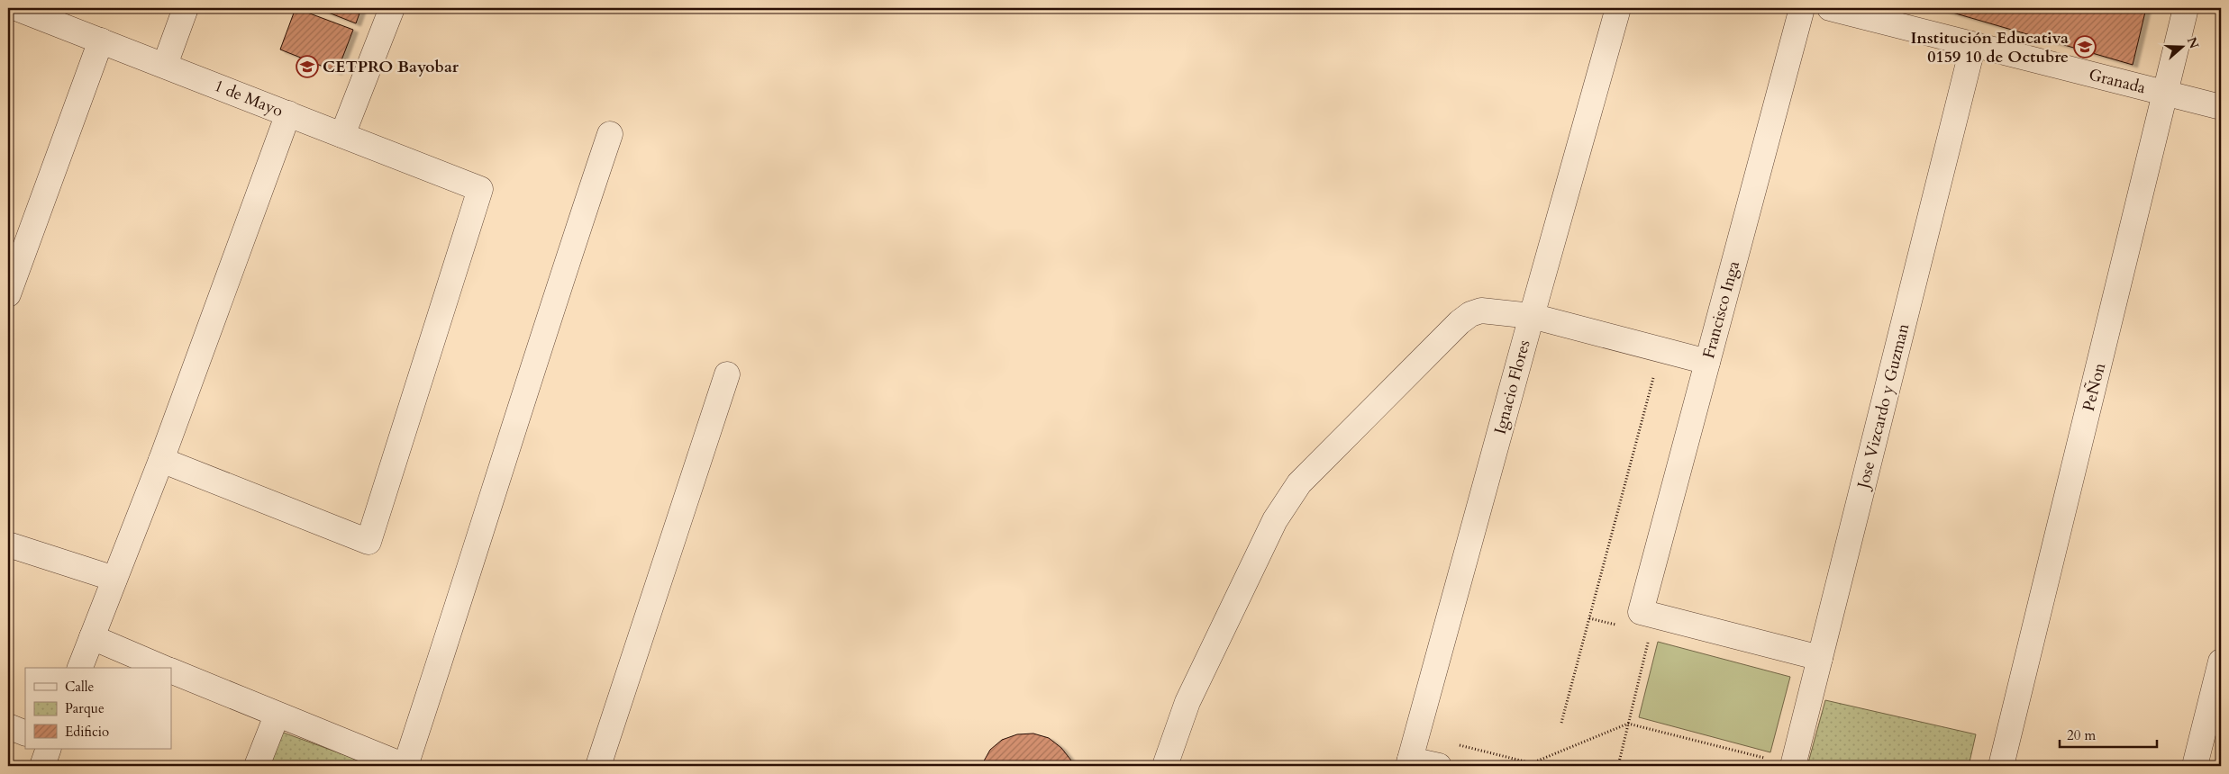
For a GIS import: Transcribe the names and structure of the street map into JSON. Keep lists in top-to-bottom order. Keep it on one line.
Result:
{"streets":{"street":["Granada","1 de Mayo","Francisco Inga","Ignacio Flores","PeÑon","Jose Vizcardo y Guzman"]},"crossings":[["Granada","PeÑon"],["Granada","Jose Vizcardo y Guzman"],["Francisco Inga","Jose Vizcardo y Guzman"]],"places":{"school or university":["Institución Educativa 0159 10 de Octubre","CETPRO Bayobar"]},"legend":["Calle","Parque","Edificio"],"scale_bar":"20 m","north":"right"}
